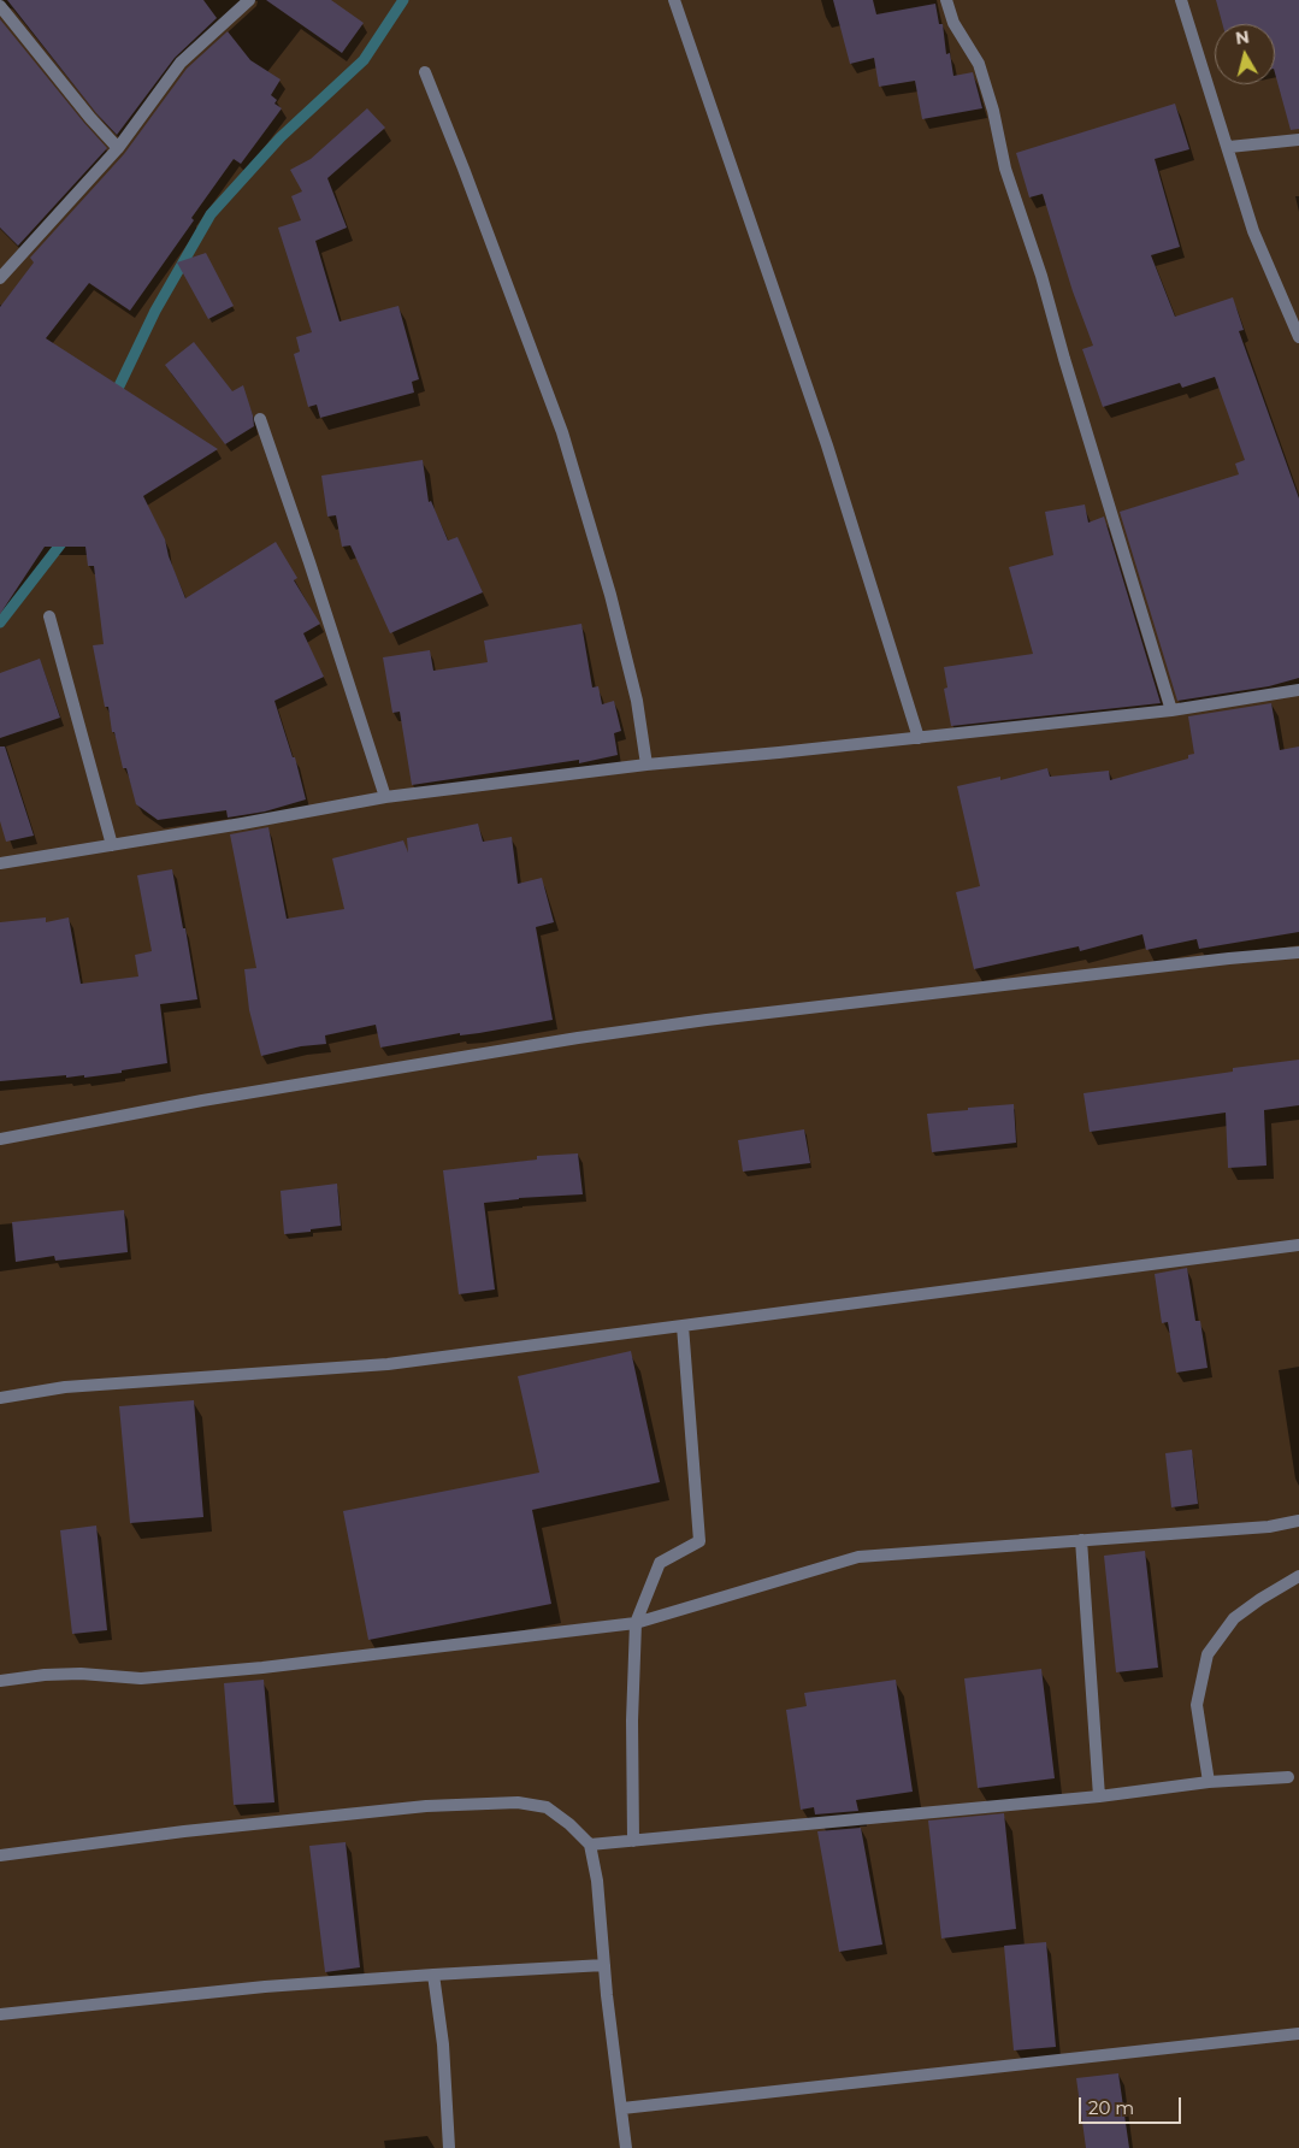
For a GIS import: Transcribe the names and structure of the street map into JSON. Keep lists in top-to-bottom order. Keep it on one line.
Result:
{"scale_bar":"20 m","north":"top"}
